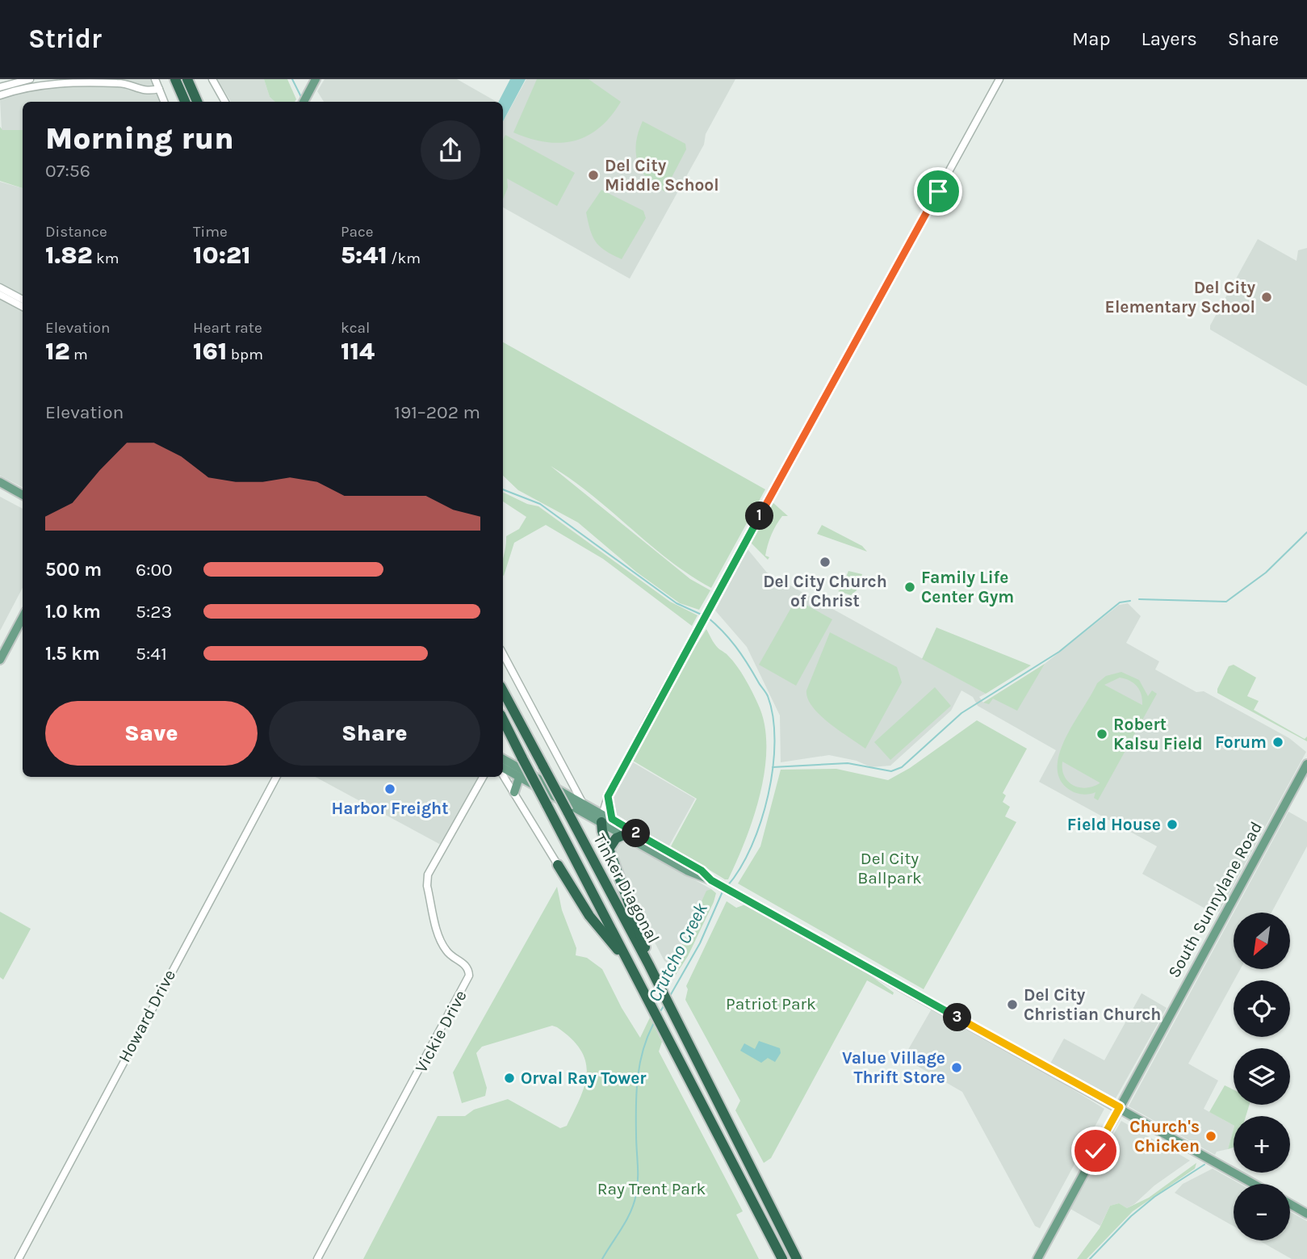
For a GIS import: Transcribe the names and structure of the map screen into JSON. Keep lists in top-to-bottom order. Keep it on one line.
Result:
{"streets":{"highway":["Tinker Diagonal"],"main road":["South Sunnylane Road"],"street":["Howard Drive","Vickie Drive"]},"water":["Crutcho Creek"],"parks":["Del City Ballpark","Patriot Park","Ray Trent Park"],"places":["Del City Middle School","Del City Elementary School","Del City Church of Christ","Family Life Center Gym","Robert Kalsu Field","Forum","Harbor Freight","Field House","Del City Christian Church","Value Village Thrift Store","Orval Ray Tower","Church's Chicken"],"north":"bottom left","page":{"header":"Stridr","nav":["Map","Layers","Share"],"heading":["Morning run","07:56"],"stats":[["Distance","1.82 km"],["Time","10:21"],["Pace","5:41 /km"],["Elevation","12 m"],["Heart rate","161 bpm"],["kcal","114"]],"chart":["Elevation","191–202 m"],"pins":["1","2","3"],"list":[{"name":"500 m","note":"6:00"},{"name":"1.0 km","note":"5:23"},{"name":"1.5 km","note":"5:41"}],"buttons":["Save","Share"],"map_buttons":["+","−"]}}
